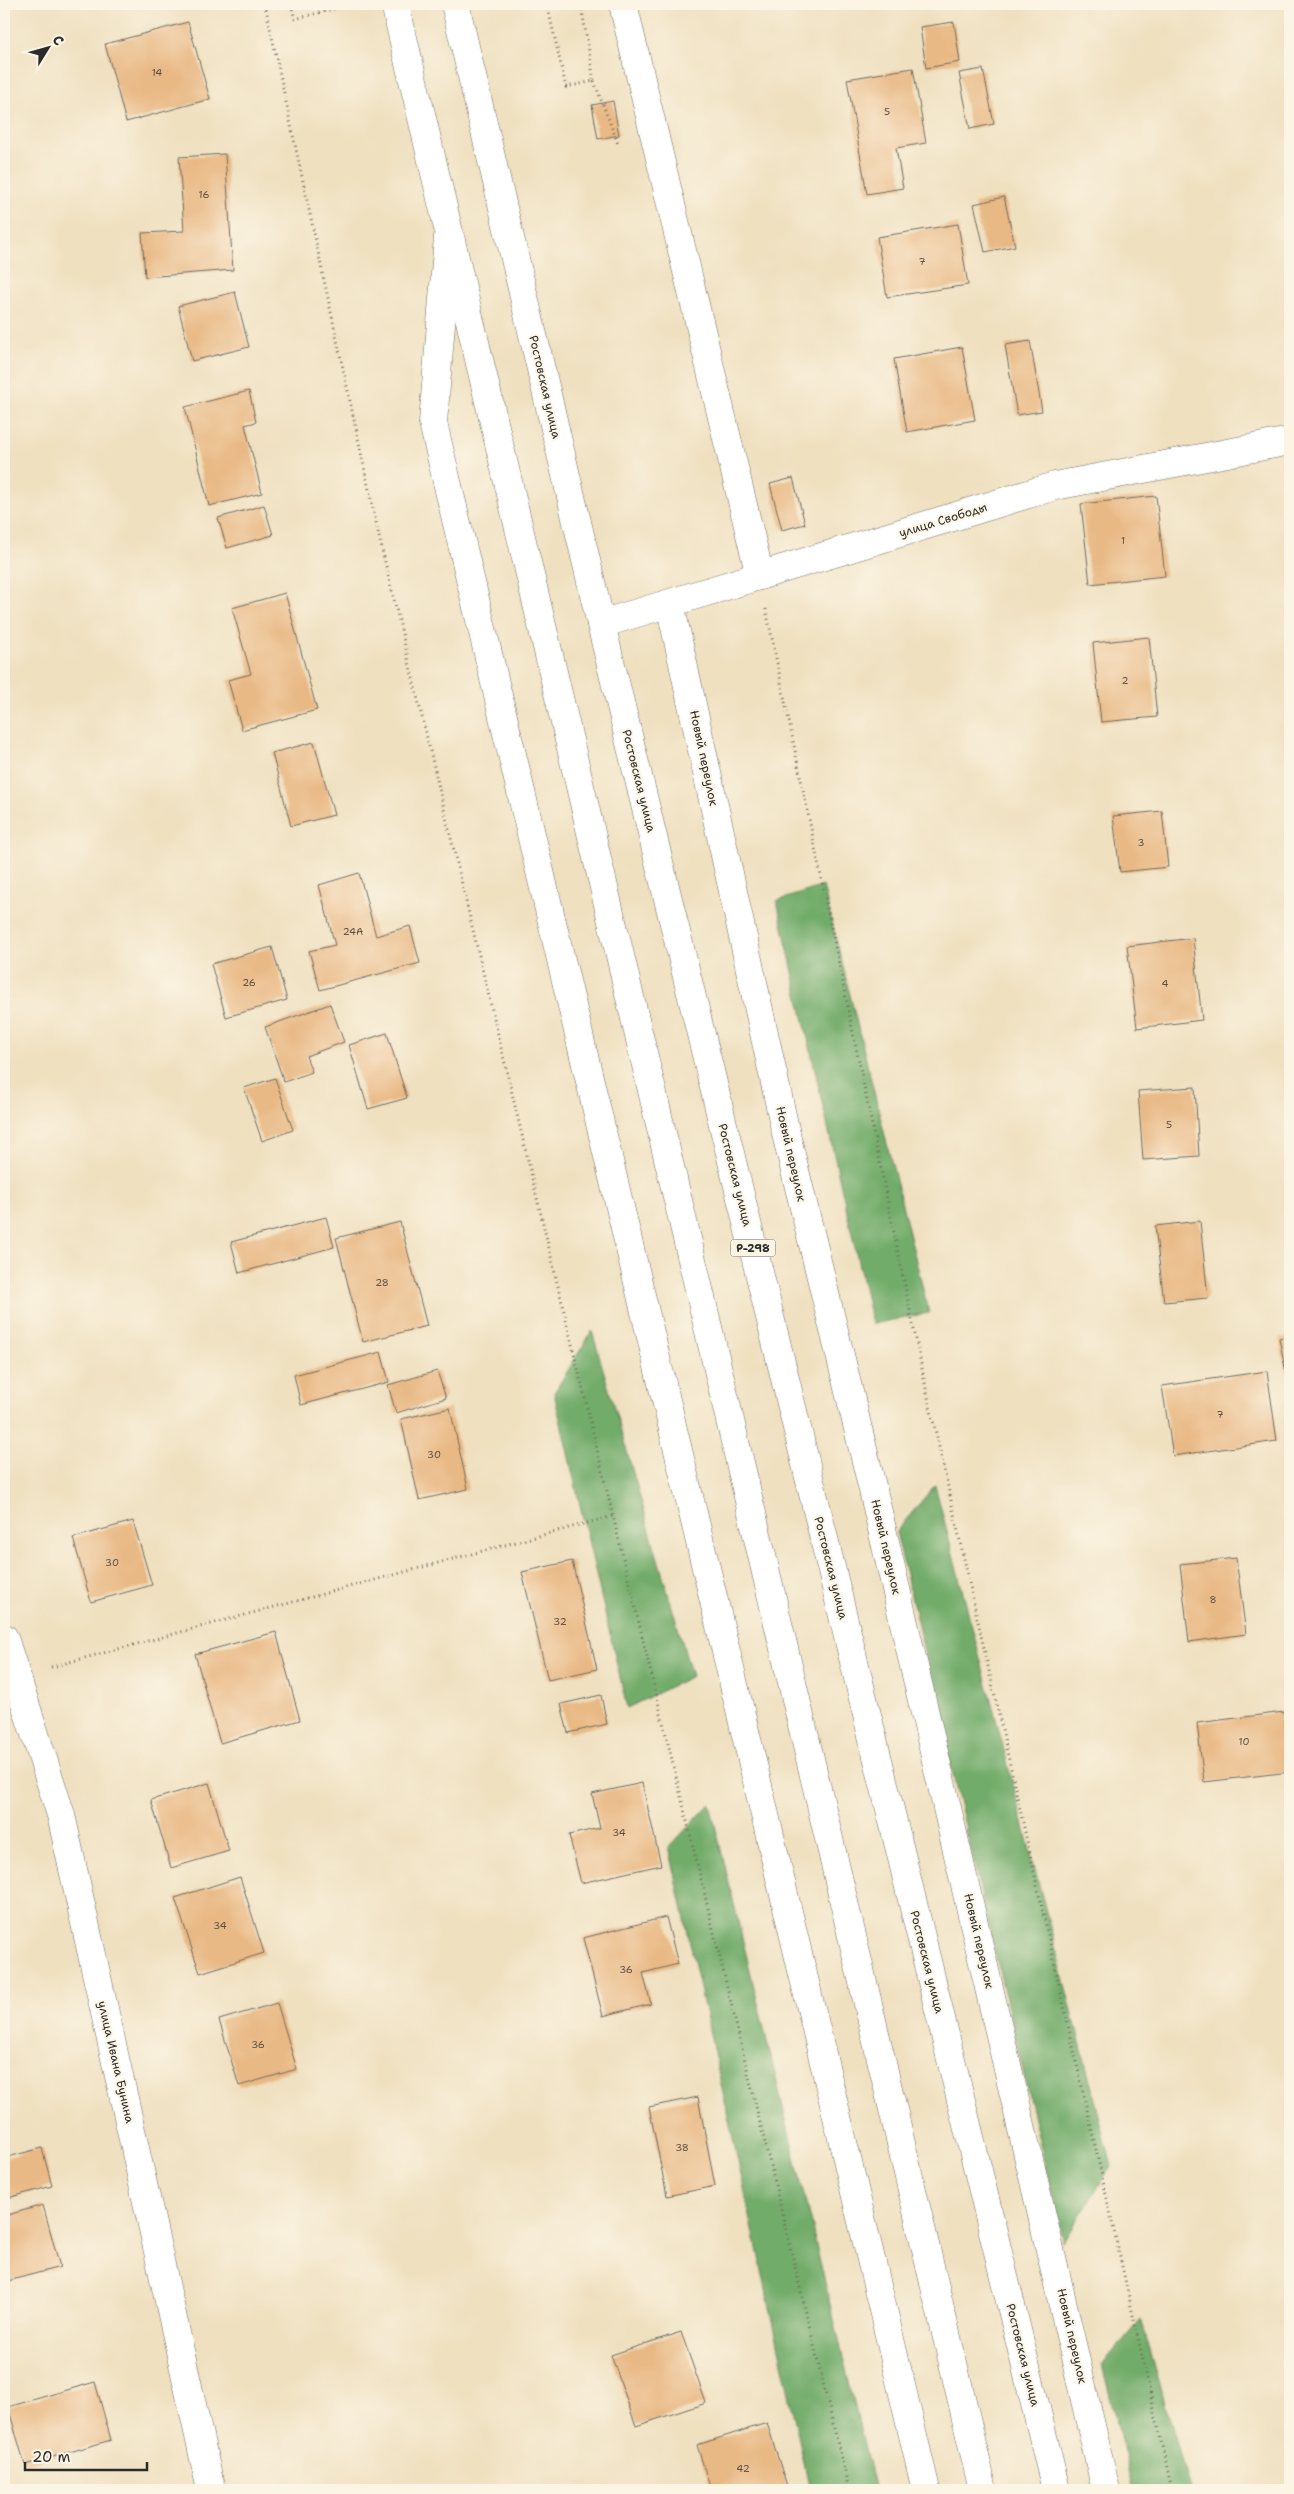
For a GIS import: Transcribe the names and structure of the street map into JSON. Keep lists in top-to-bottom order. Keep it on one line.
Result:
{"streets":{"main road":["Ростовская улица","улица Свободы","Новый переулок","Р-298","улица Ивана Бунина"]},"crossings":[["Ростовская улица","улица Свободы"],["улица Свободы","Новый переулок"]],"house_numbers":["14","5","16","7","1","2","3","24А","26","4","5","28","7","30","30","8","32","10","34","34","36","36","38","42"],"scale_bar":"20 m","north":"top right"}
